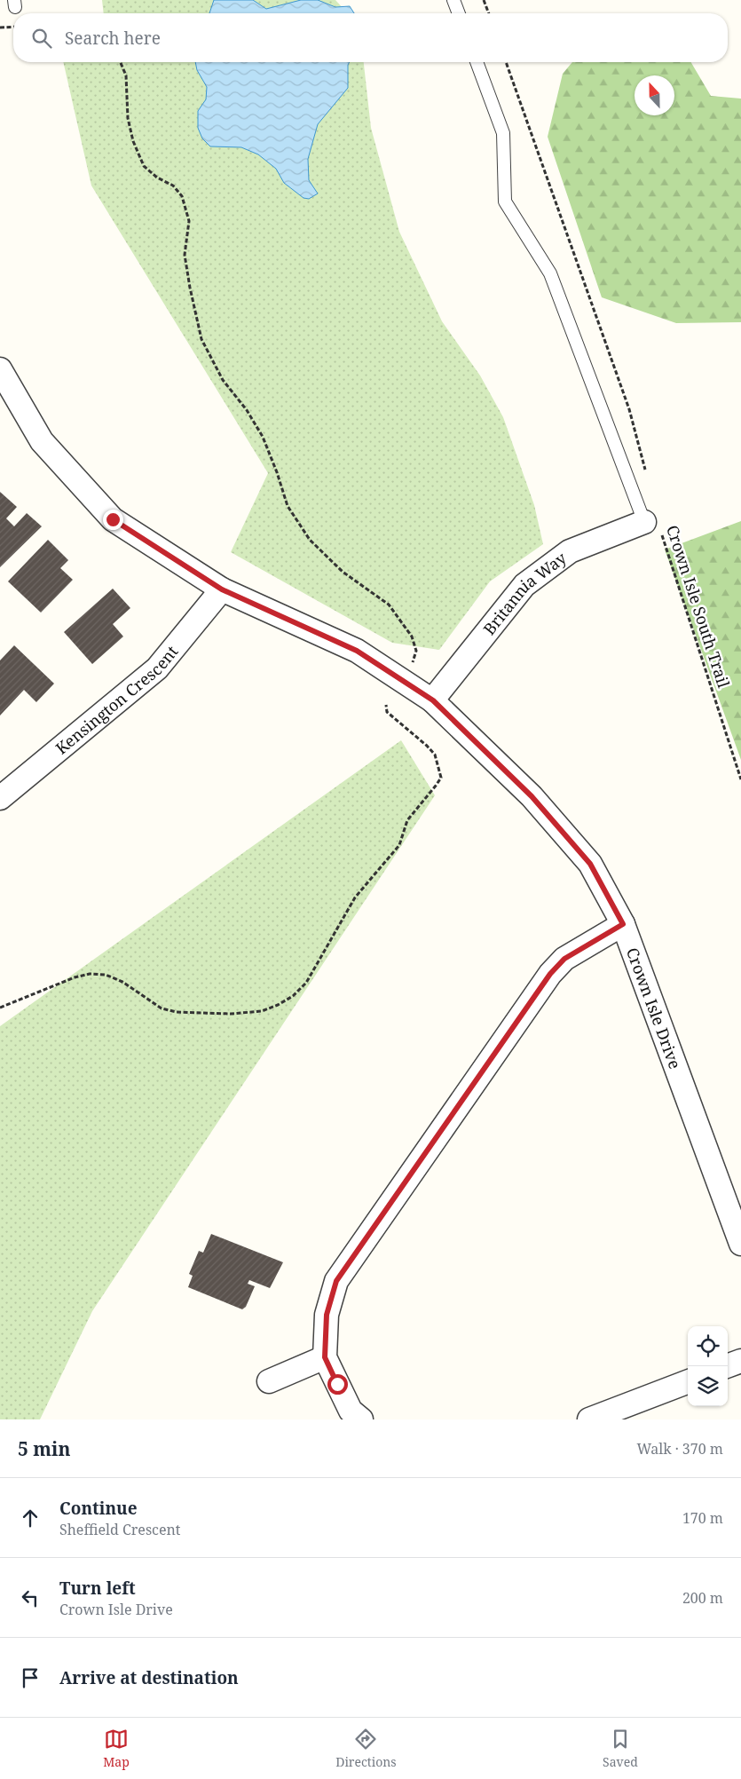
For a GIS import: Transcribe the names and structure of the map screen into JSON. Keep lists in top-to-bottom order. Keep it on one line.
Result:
{"streets":{"street":["Britannia Way","Kensington Crescent","Crown Isle Drive"],"path":["Crown Isle South Trail"]},"crossings":[["Britannia Way","Crown Isle South Trail"],["Britannia Way","Crown Isle Drive"],["Kensington Crescent","Crown Isle Drive"]],"north":"top","page":{"search":"Search here","heading":["5 min","Walk · 370 m"],"list":[["Continue","Sheffield Crescent","170 m"],["Turn left","Crown Isle Drive","200 m"],"Arrive at destination"],"nav":["Map","Directions","Saved"]}}
